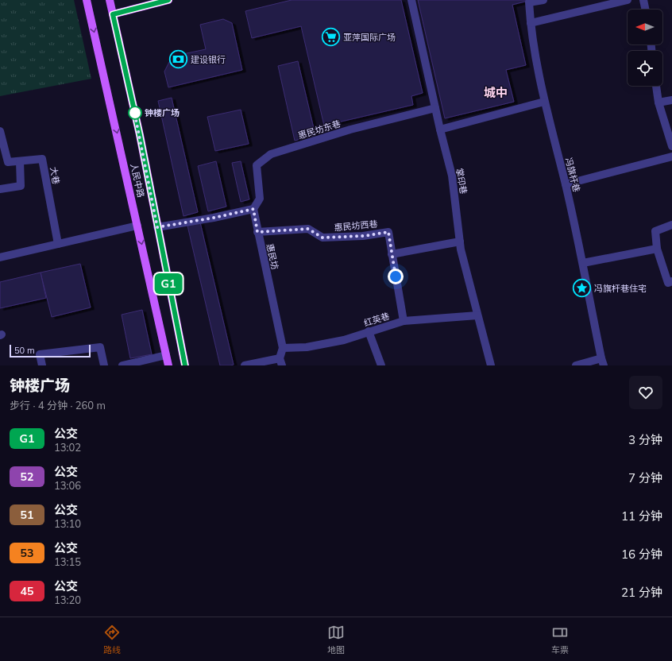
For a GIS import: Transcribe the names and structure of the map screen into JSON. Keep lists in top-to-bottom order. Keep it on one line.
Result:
{"streets":{"main road":["人民中路"],"lane":["惠民坊东巷","冯旗杆巷","大巷","掌印巷","惠民坊西巷","惠民坊","红英巷"]},"crossings":[["惠民坊东巷","掌印巷"],["惠民坊东巷","惠民坊"],["掌印巷","红英巷"],["惠民坊西巷","惠民坊"],["惠民坊西巷","红英巷"],["惠民坊","红英巷"]],"districts":["城中"],"places":{"supermarket":["亚萍国际广场"],"bank":["建设银行"],"other":["钟楼广场"],"place":["冯旗杆巷住宅"]},"lines":["bus line G1"],"scale_bar":"50 m","north":"left","page":{"on_map":"G1","scale":"50 m","heading":["钟楼广场","步行 · 4 分钟 · 260 m"],"list":[{"mark":"G1","name":"公交","note":"13:02","value":"3 分钟"},{"mark":"52","name":"公交","note":"13:06","value":"7 分钟"},{"mark":"51","name":"公交","note":"13:10","value":"11 分钟"},{"mark":"53","name":"公交","note":"13:15","value":"16 分钟"},{"mark":"45","name":"公交","note":"13:20","value":"21 分钟"}],"tabs":["路线","地图","车票"]}}
